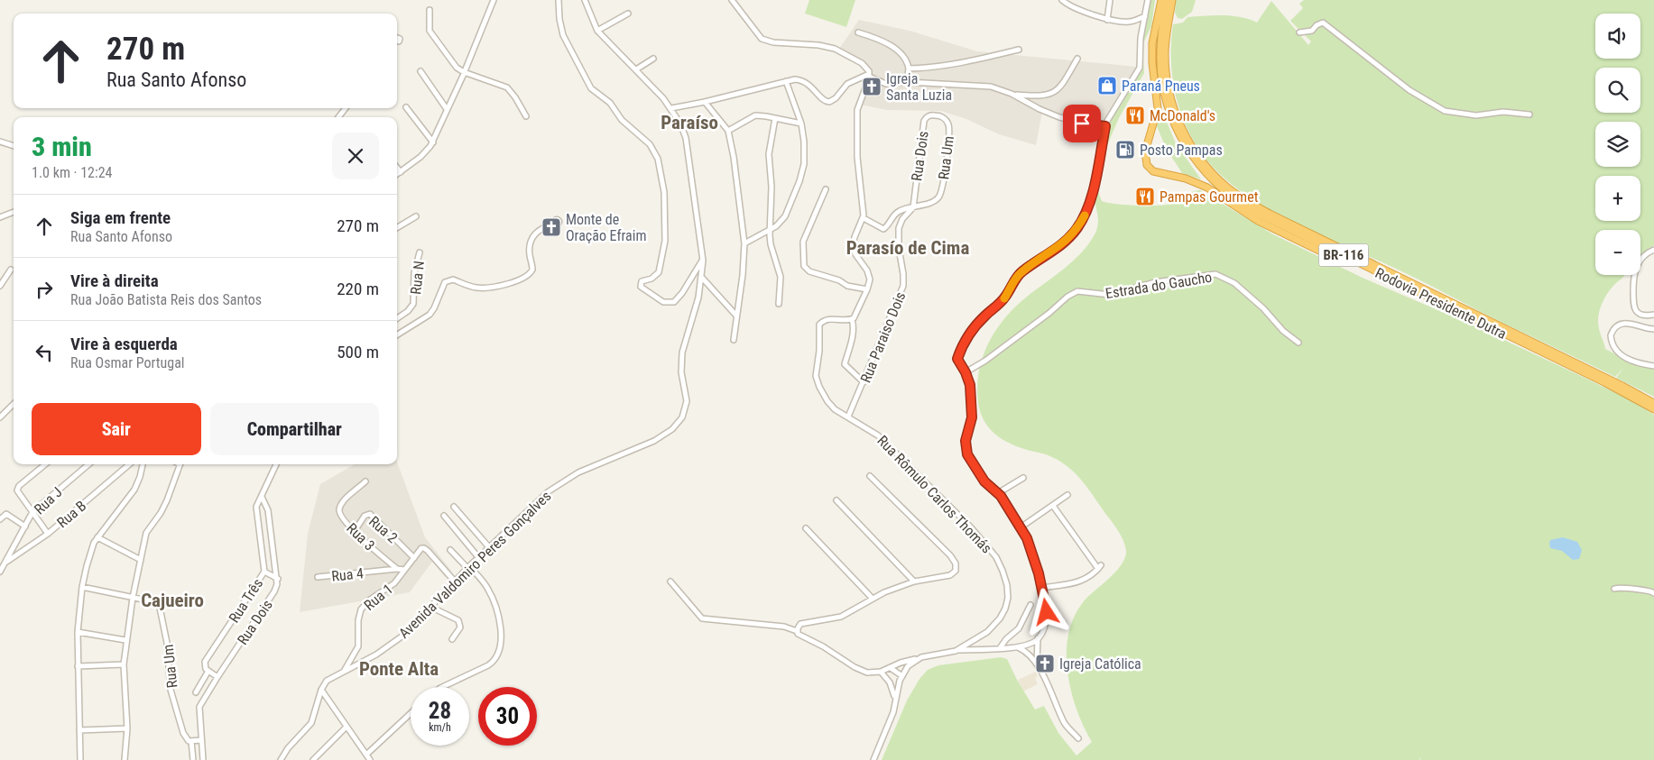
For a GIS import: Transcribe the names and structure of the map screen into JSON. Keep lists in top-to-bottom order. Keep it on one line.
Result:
{"streets":{"highway":["BR-116","Rodovia Presidente Dutra"],"street":["Rua Dois","Rua Um","Rua N","Estrada do Gaucho","Rua Paraiso Dois","Rua Rômulo Carlos Thomás","Rua J","Rua B","Rua 2","Rua 3","Avenida Valdomiro Peres Gonçalves","Rua 4","Rua 1","Rua Três"]},"crossings":[["Rua Dois","Rua Um"],["Rua Dois","Rua Paraiso Dois"],["Rua Um","Rua Paraiso Dois"],["Rua Paraiso Dois","Rua Rômulo Carlos Thomás"],["Rua J","Rua B"],["Rua 2","Rua 3"],["Rua 2","Rua 1"],["Rua 3","Rua 4"],["Avenida Valdomiro Peres Gonçalves","Rua 1"],["Rua 4","Rua 1"]],"districts":["Paraíso","Parasío de Cima","Cajueiro","Ponte Alta"],"places":{"shop":["Paraná Pneus"],"church":["Igreja Santa Luzia","Monte de Oração Efraim","Igreja Católica"],"restaurant":["McDonald's","Pampas Gourmet"],"fuel station":["Posto Pampas"]},"page":{"map_buttons":["+","−"],"turn":["270 m","Rua Santo Afonso"],"heading":["3 min","1.0 km · 12:24"],"list":[{"name":"Siga em frente","note":"Rua Santo Afonso","value":"270 m"},{"name":"Vire à direita","note":"Rua João Batista Reis dos Santos","value":"220 m"},{"name":"Vire à esquerda","note":"Rua Osmar Portugal","value":"500 m"}],"buttons":["Sair","Compartilhar"],"speed":"28 km/h","limit":"30"}}
